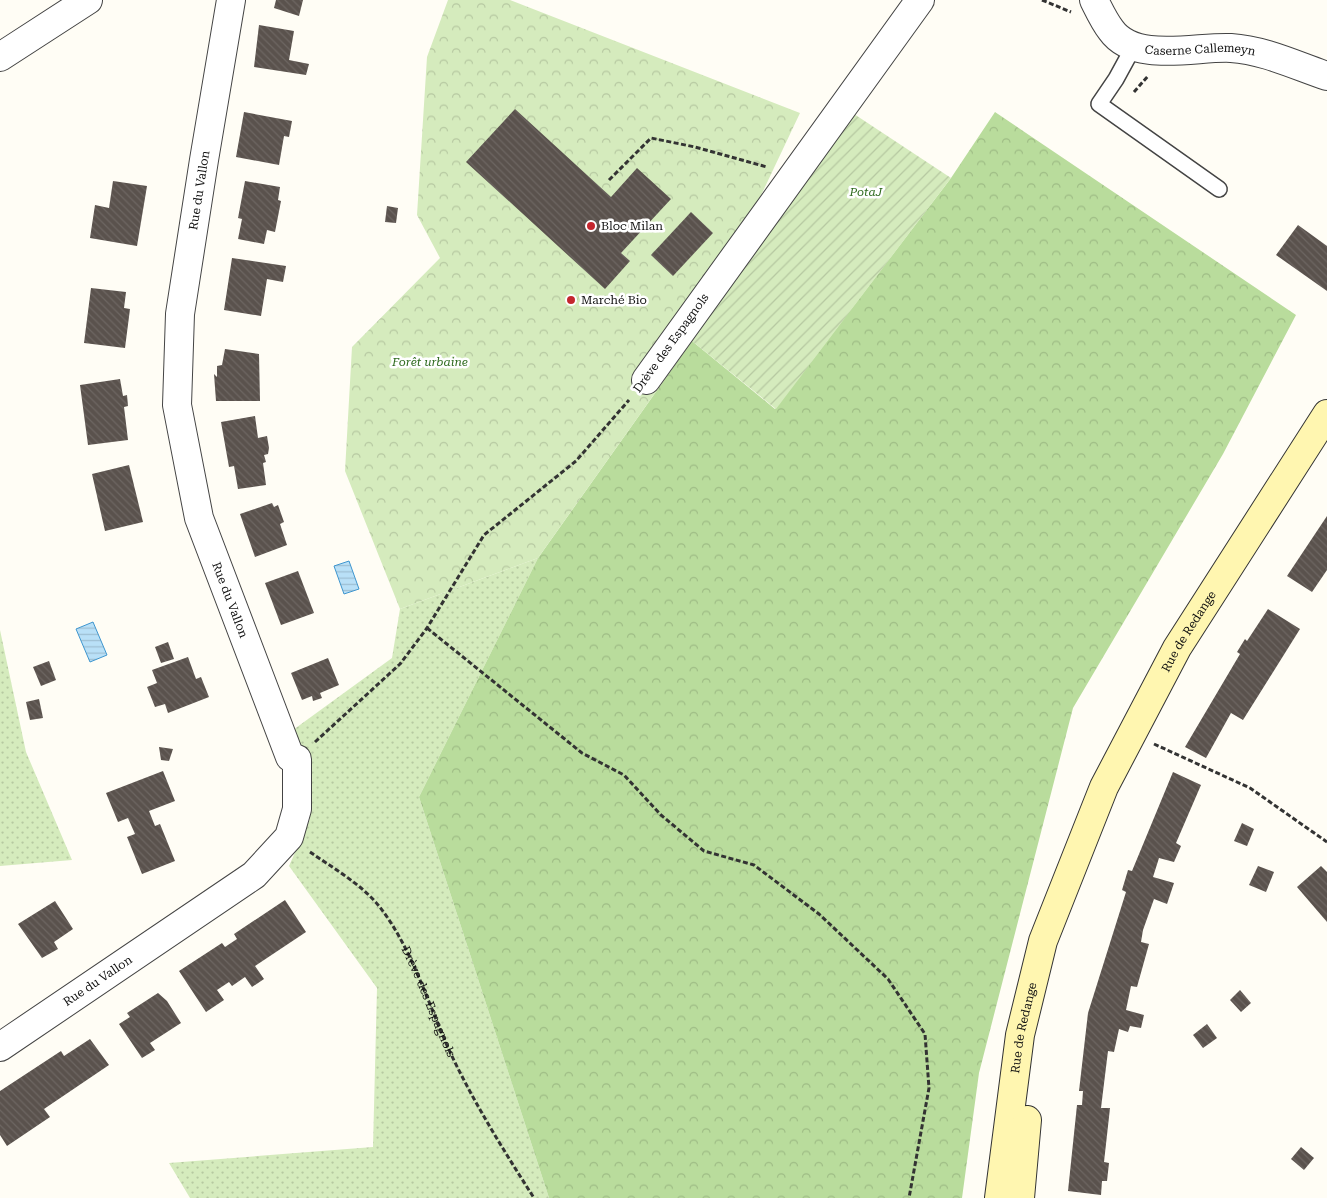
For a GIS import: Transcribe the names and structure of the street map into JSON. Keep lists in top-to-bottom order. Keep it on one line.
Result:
{"streets":{"main road":["Rue de Redange"],"street":["Caserne Callemeyn","Rue du Vallon","Drève des Espagnols"]},"crossings":[["Rue du Vallon","Drève des Espagnols"]],"parks":["PotaJ","Forêt urbaine"],"places":["Bloc Milan","Marché Bio"]}
